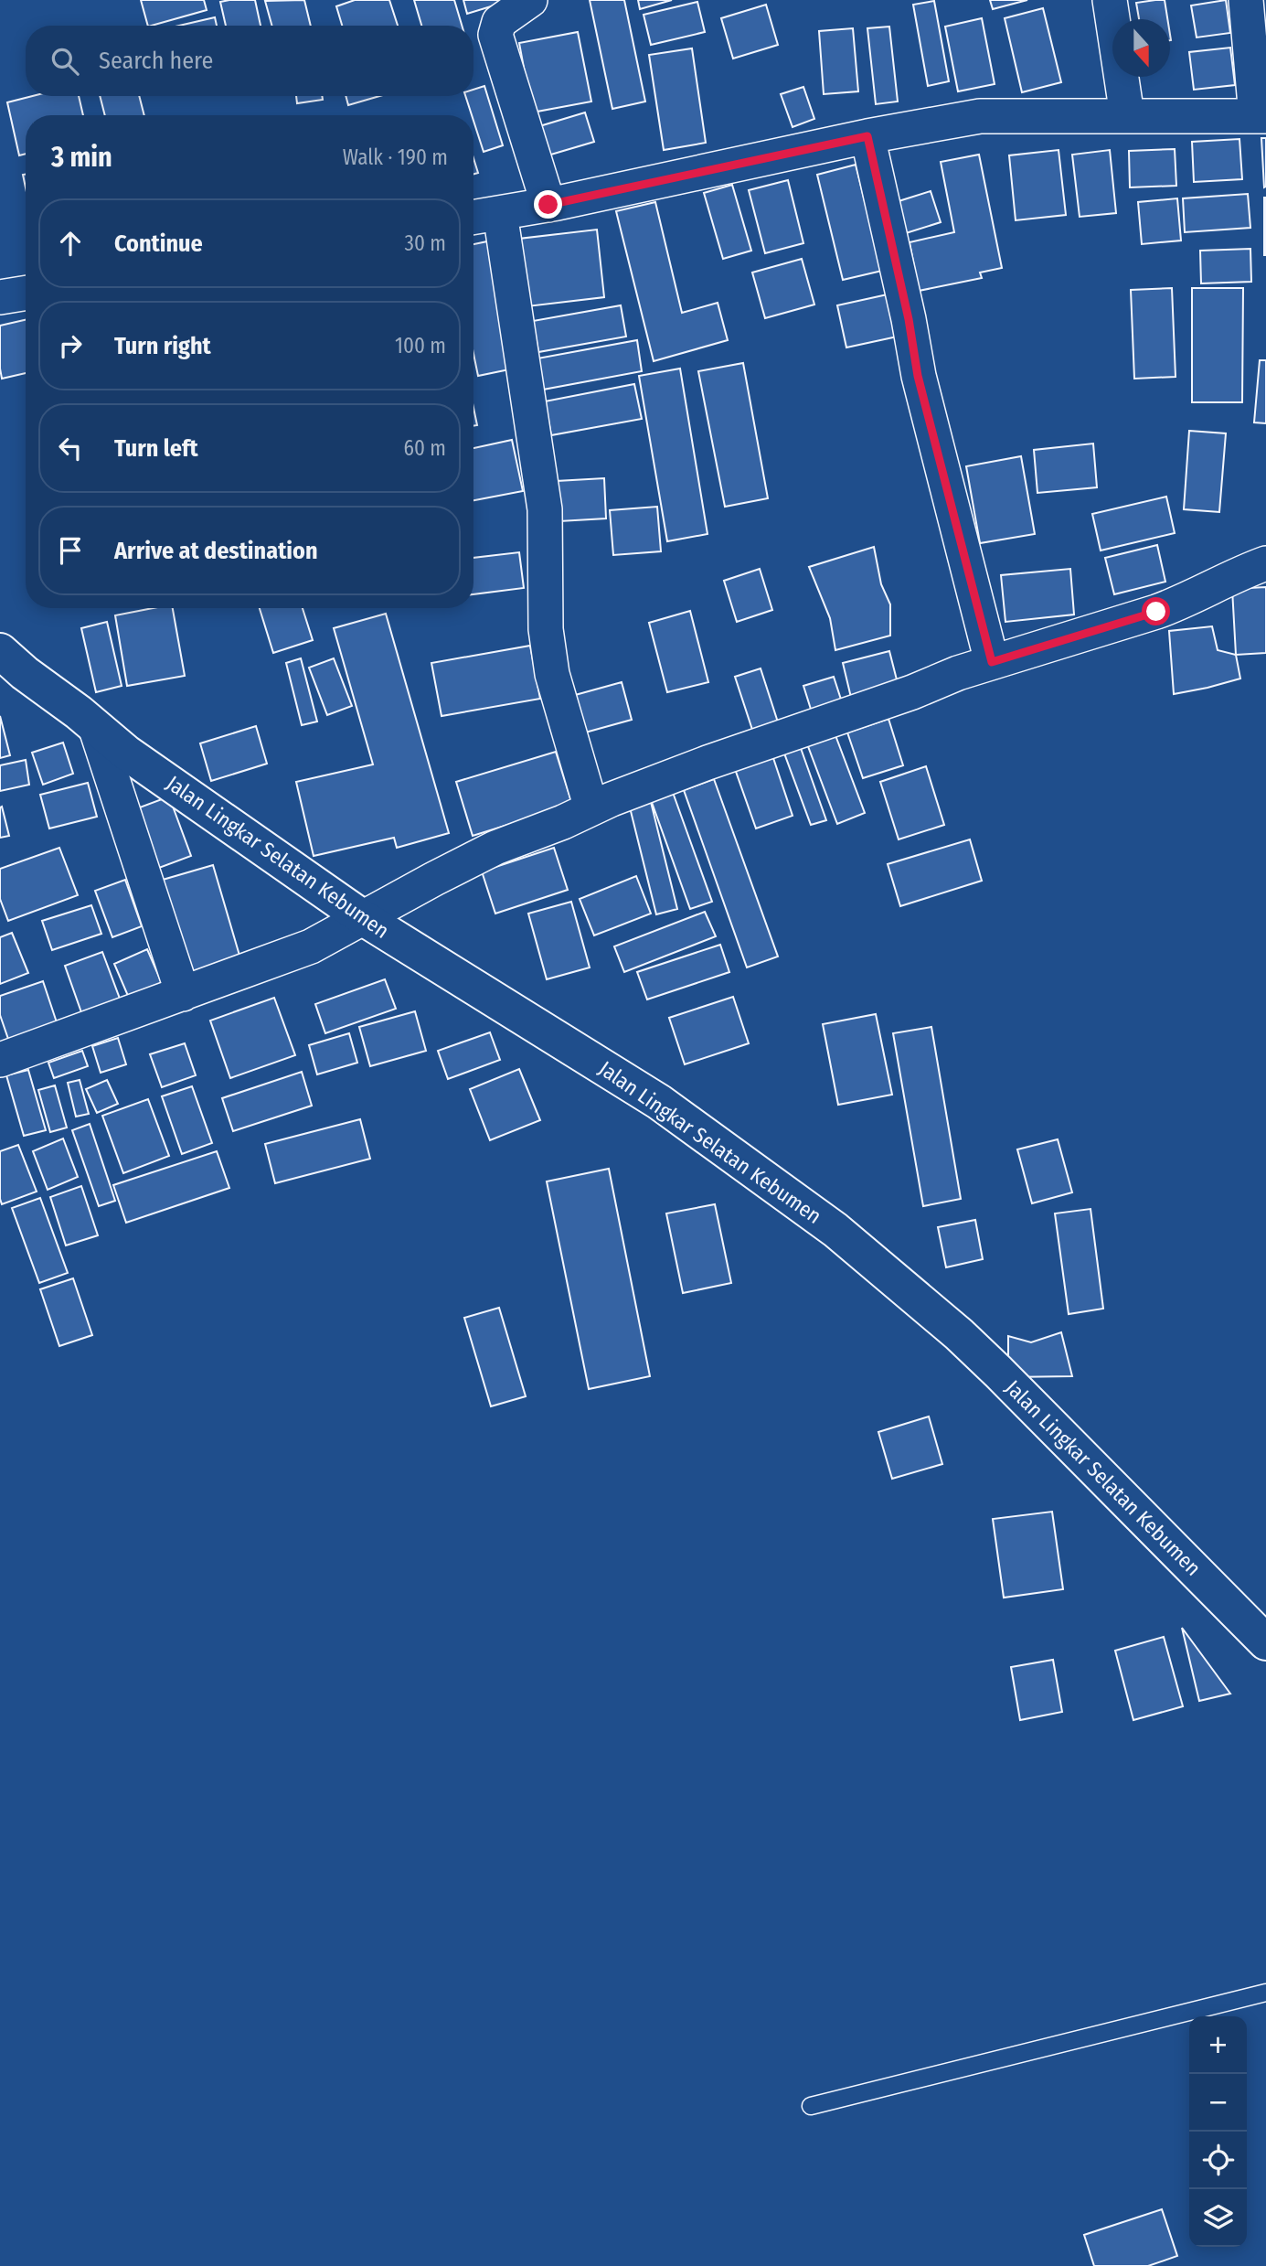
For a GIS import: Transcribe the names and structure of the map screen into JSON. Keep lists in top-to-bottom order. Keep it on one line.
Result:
{"streets":{"highway":["Jalan Lingkar Selatan Kebumen"]},"north":"bottom","page":{"search":"Search here","heading":["3 min","Walk · 190 m"],"list":[["Continue","30 m"],["Turn right","100 m"],["Turn left","60 m"],"Arrive at destination"],"map_buttons":["+","−"]}}
